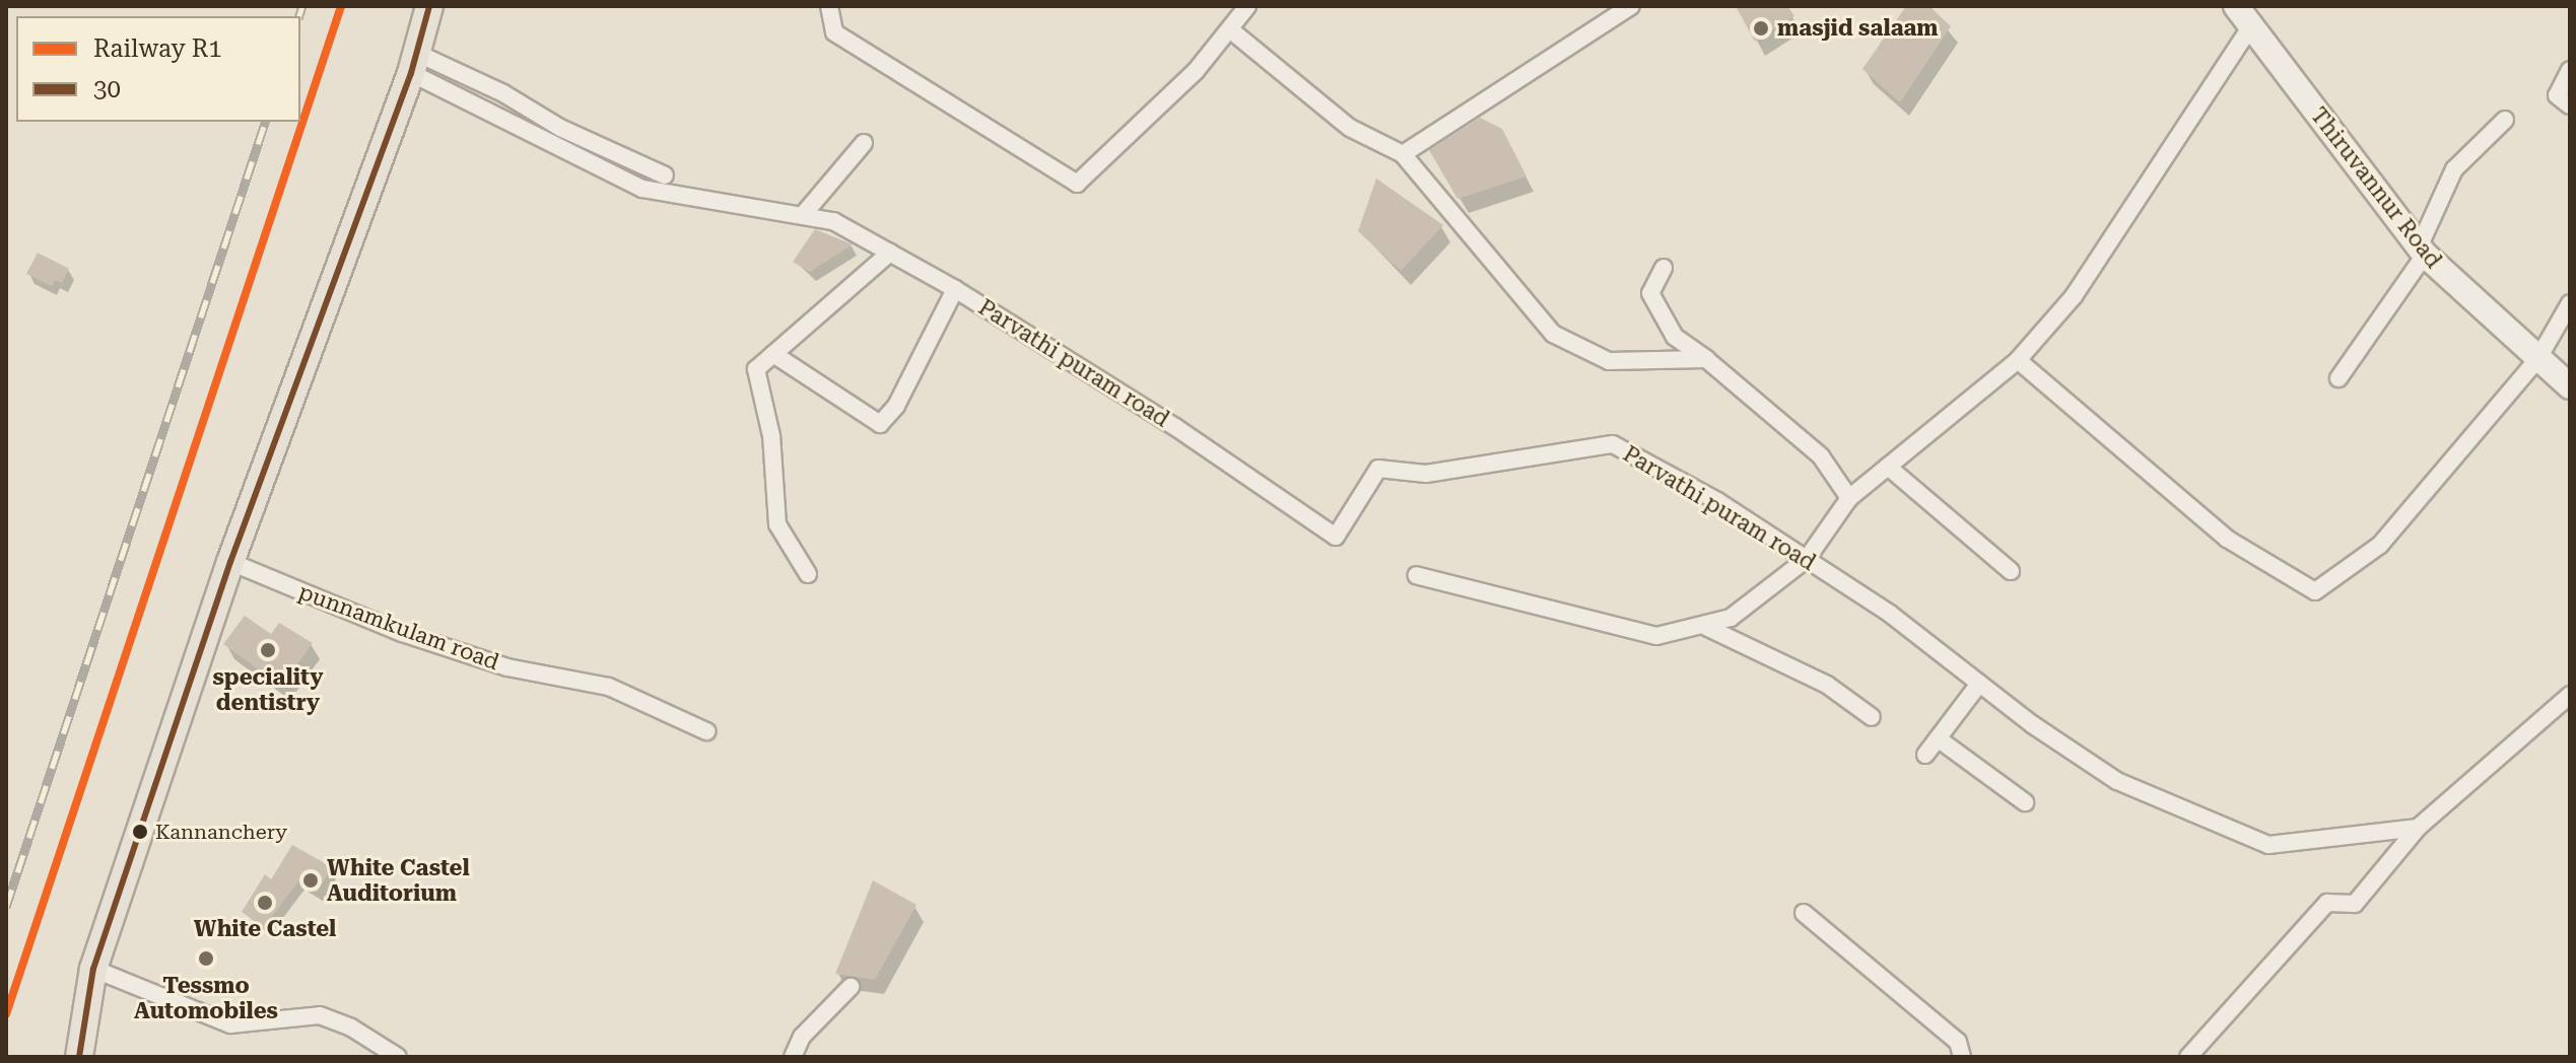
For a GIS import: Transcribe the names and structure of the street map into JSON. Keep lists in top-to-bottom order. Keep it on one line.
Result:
{"streets":{"street":["Thiruvannur Road","Parvathi puram road","punnamkulam road"]},"places":["masjid salaam","speciality dentistry","Kannanchery","White Castel Auditorium","White Castel","Tessmo Automobiles"],"lines":["rail line R1","transit line 30"],"legend":["Railway R1","30"]}
